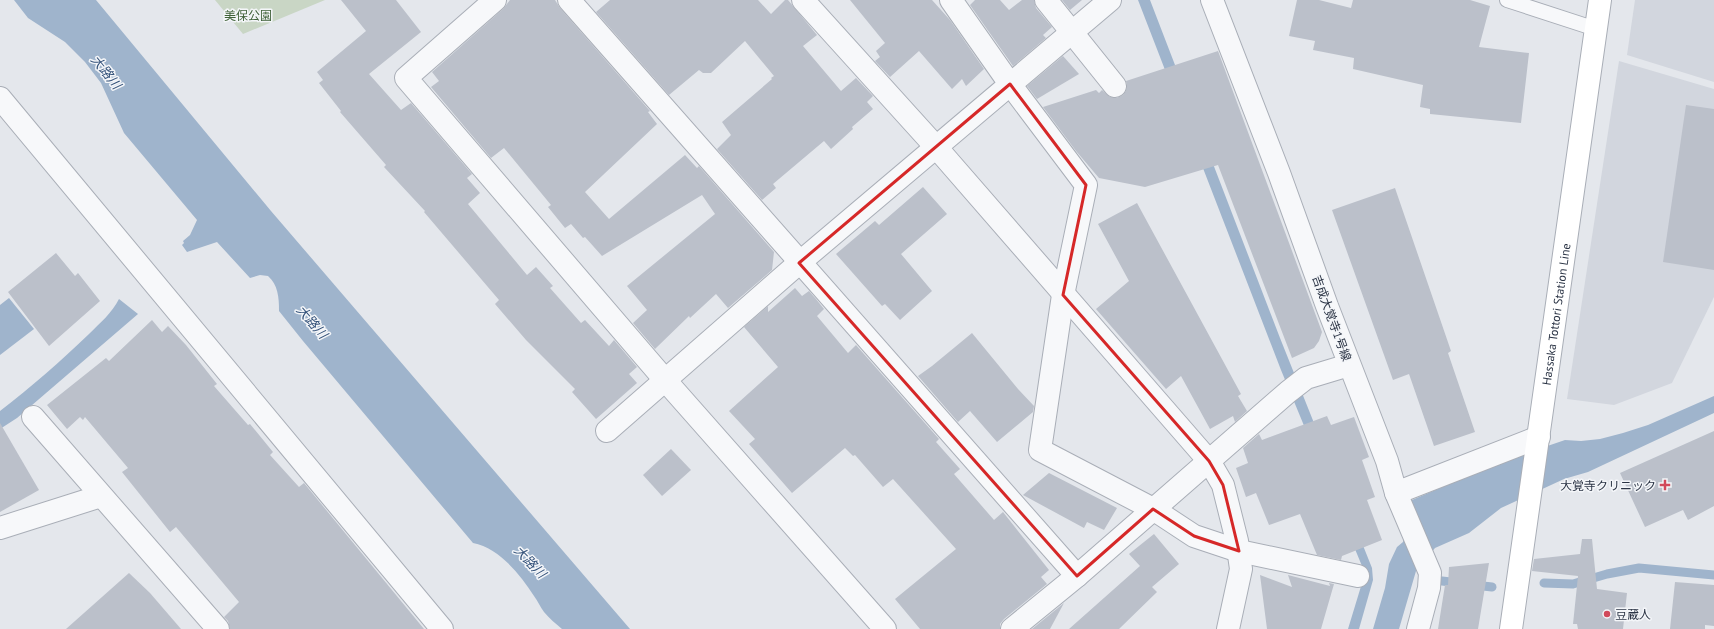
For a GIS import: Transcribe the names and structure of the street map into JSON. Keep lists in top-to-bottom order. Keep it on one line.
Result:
{"streets":{"main road":["Hassaka Tottori Station Line"],"street":["吉成大覚寺1号線"]},"water":["大路川"],"parks":["美保公園"],"places":{"health":["大覚寺クリニック"],"other":["豆蔵人"]}}
